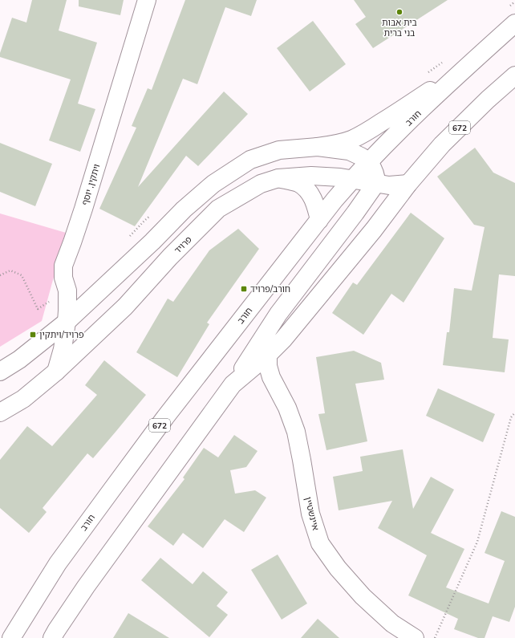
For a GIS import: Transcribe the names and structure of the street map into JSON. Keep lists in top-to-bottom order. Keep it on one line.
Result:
{"streets":{"main road":["חורב","672","ויתקין, יוסף","פרויד","איינשטיין"]},"crossings":[["חורב","פרויד"],["672","פרויד"],["672","איינשטיין"],["ויתקין, יוסף","פרויד"]],"places":{"other":["בית אבות בני ברית"],"transit":["חורב/פרויד","פרויד/ויתקין"]}}
